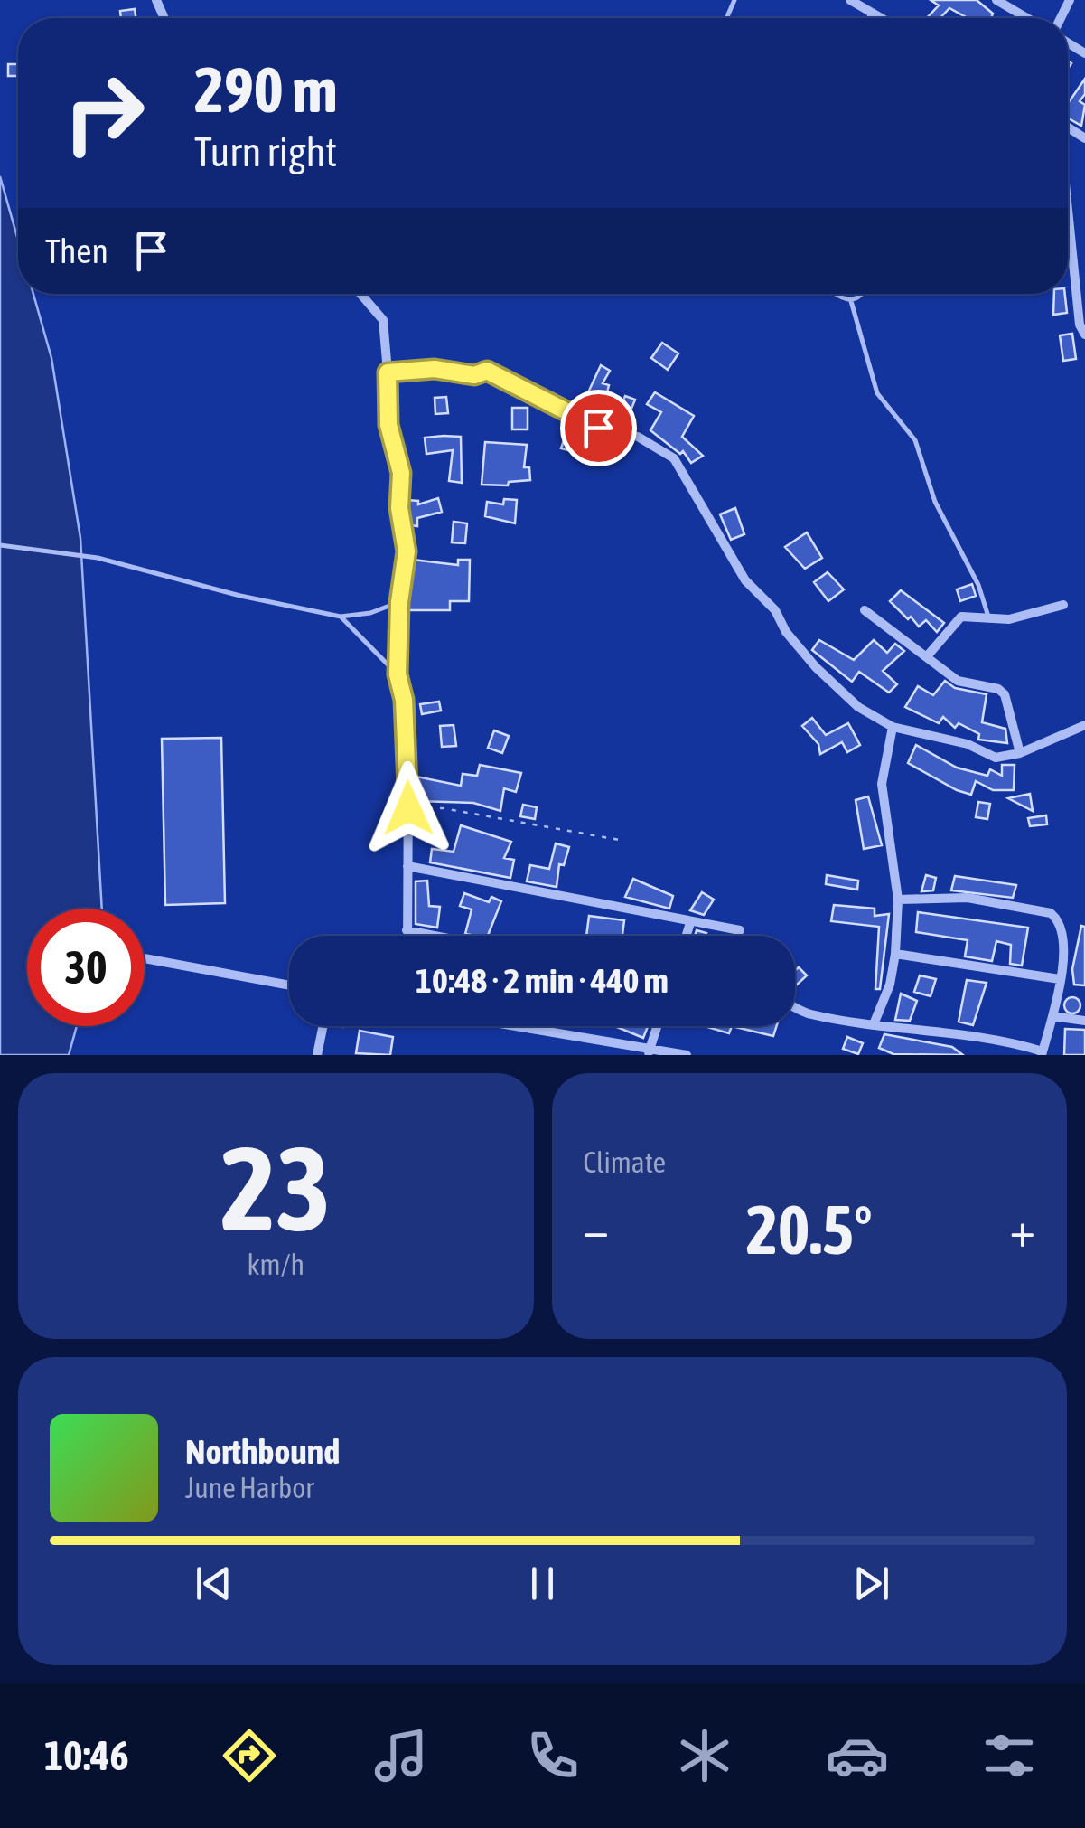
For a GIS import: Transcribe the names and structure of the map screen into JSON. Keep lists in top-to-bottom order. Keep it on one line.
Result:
{"page":{"turn":["290 m","Turn right"],"then":"Then","limit":"30","trip":"10:48 · 2 min · 440 m","tile":[["23","km/h"],"Climate"],"heat":["−","20.5°","+"],"song":["Northbound","June Harbor"],"tabs":"10:46"}}
